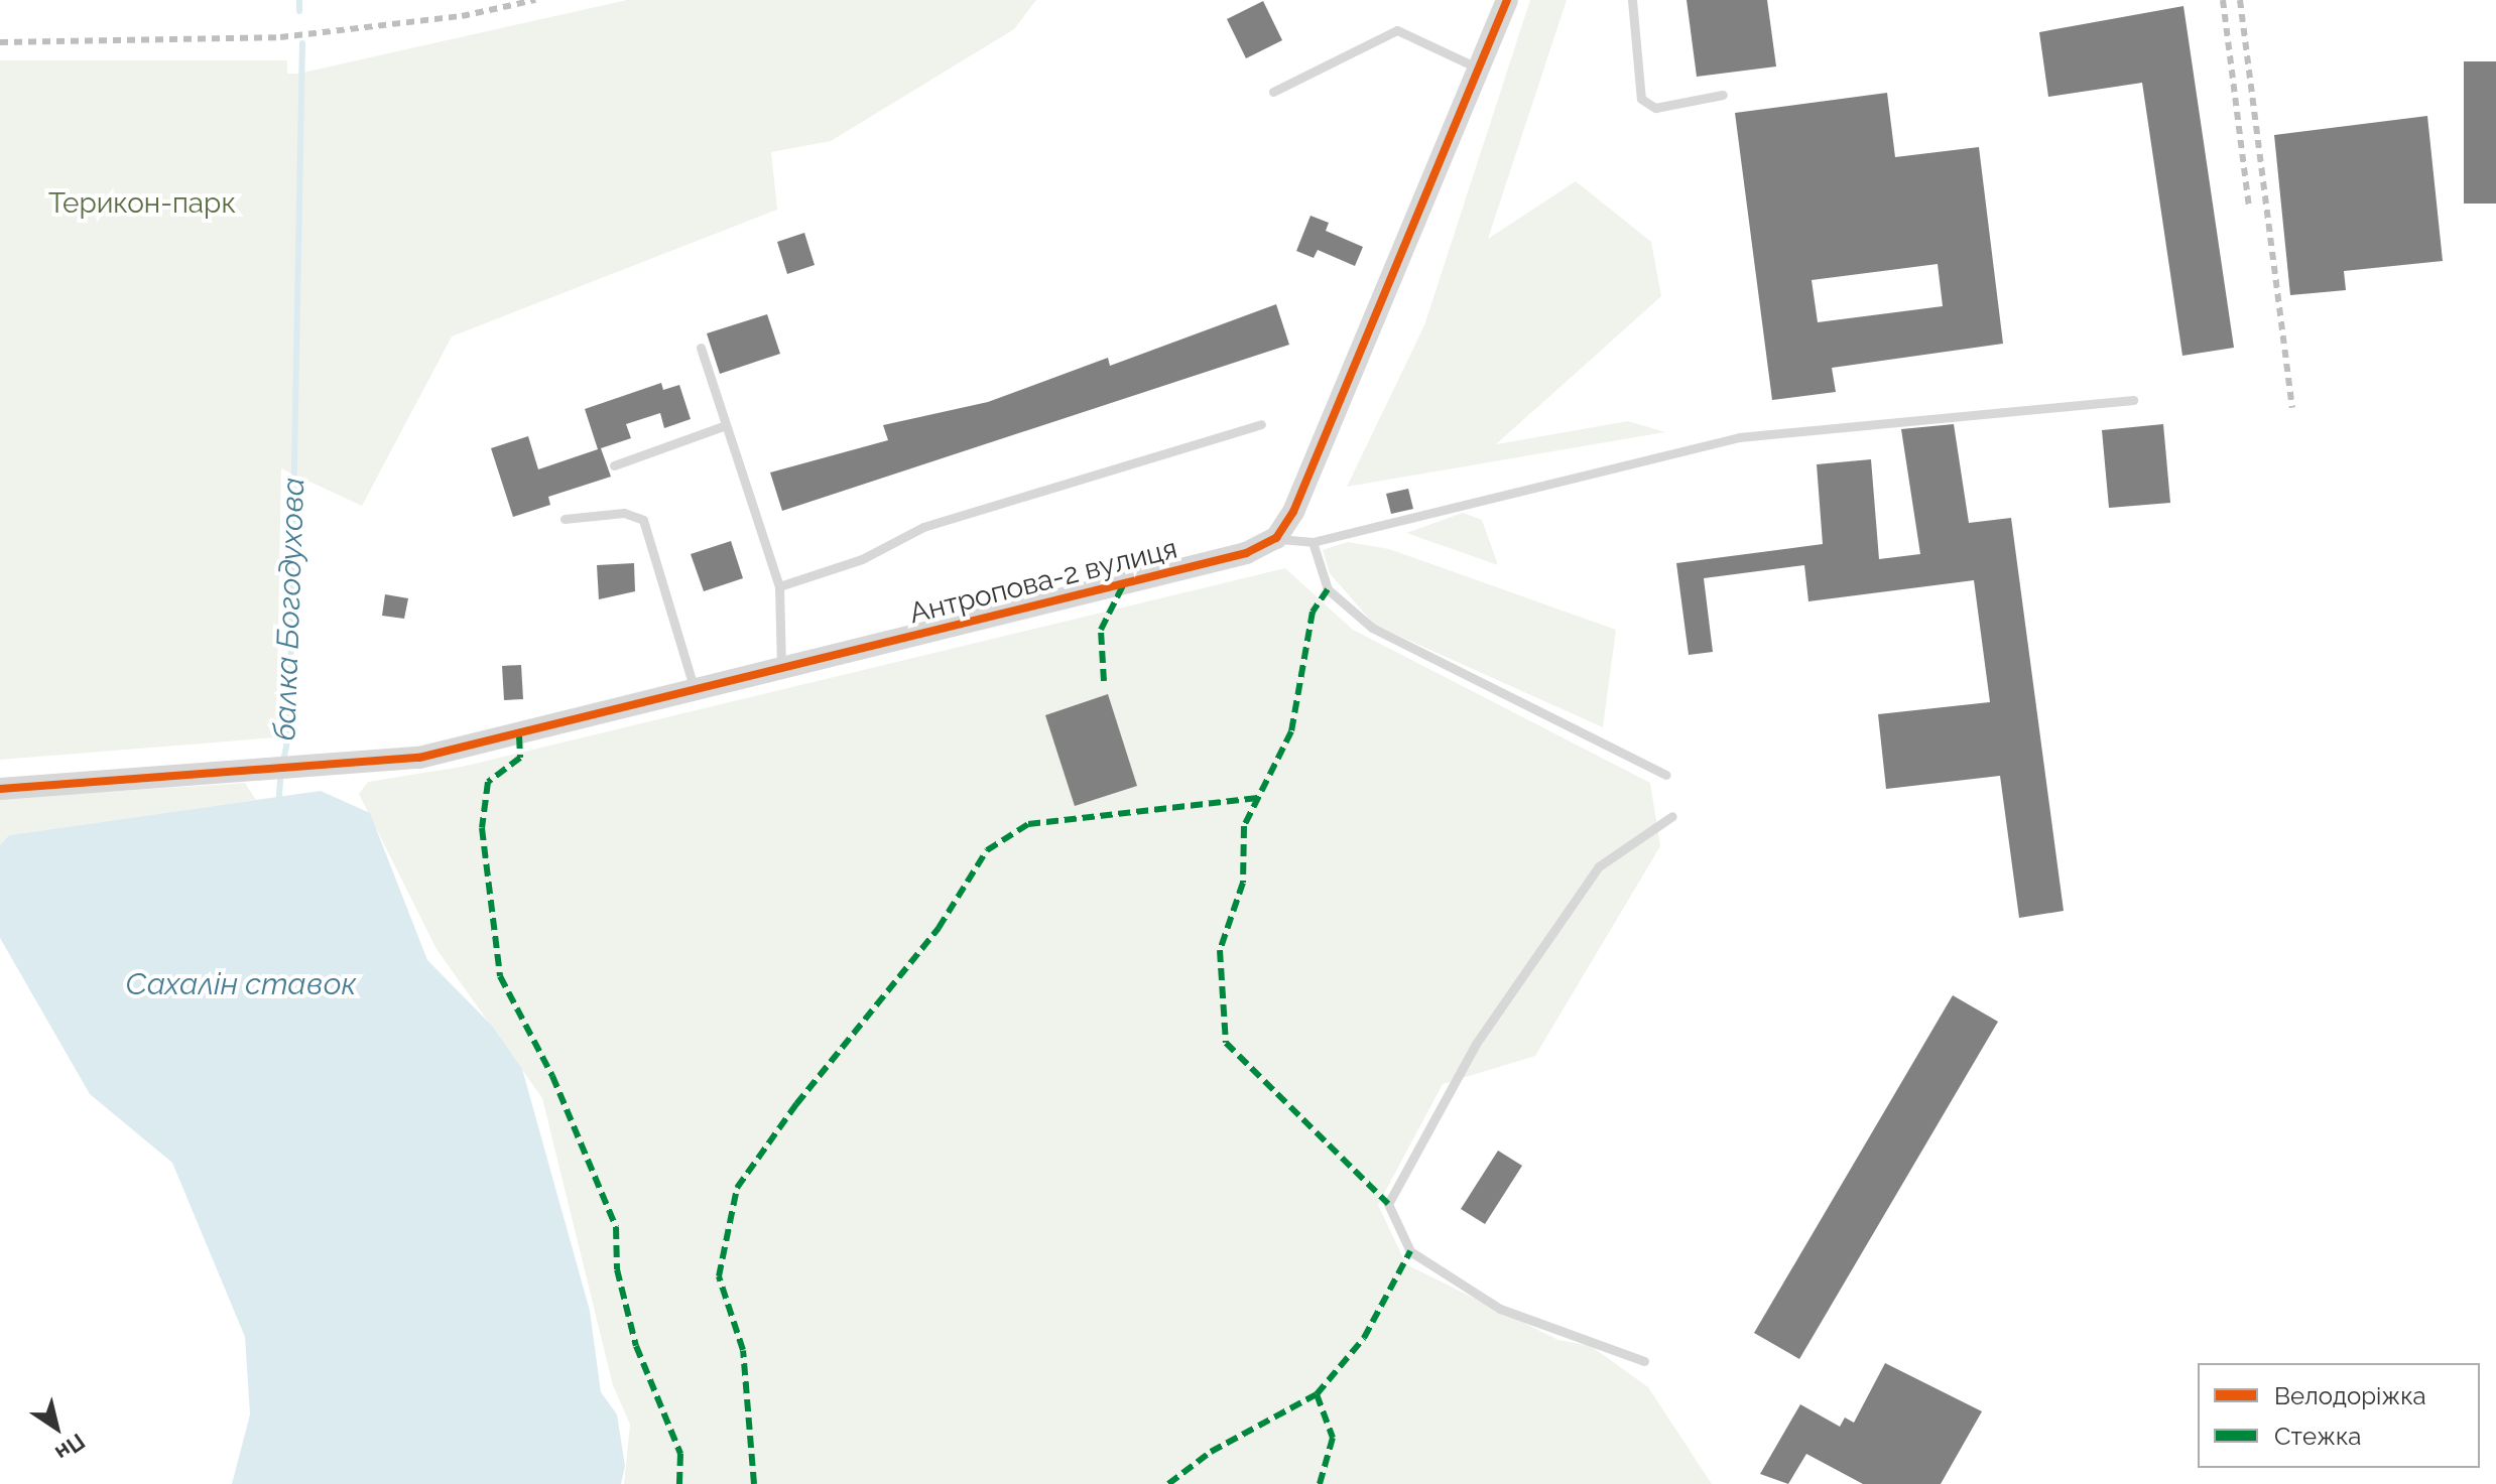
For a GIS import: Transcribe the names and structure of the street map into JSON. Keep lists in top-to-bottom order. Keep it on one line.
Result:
{"streets":{"street":["Антропова-2 вулиця"]},"water":["балка Богодухова","Сахалін ставок"],"parks":["Терикон-парк"],"legend":["Велодоріжка","Стежка"],"north":"bottom right"}
